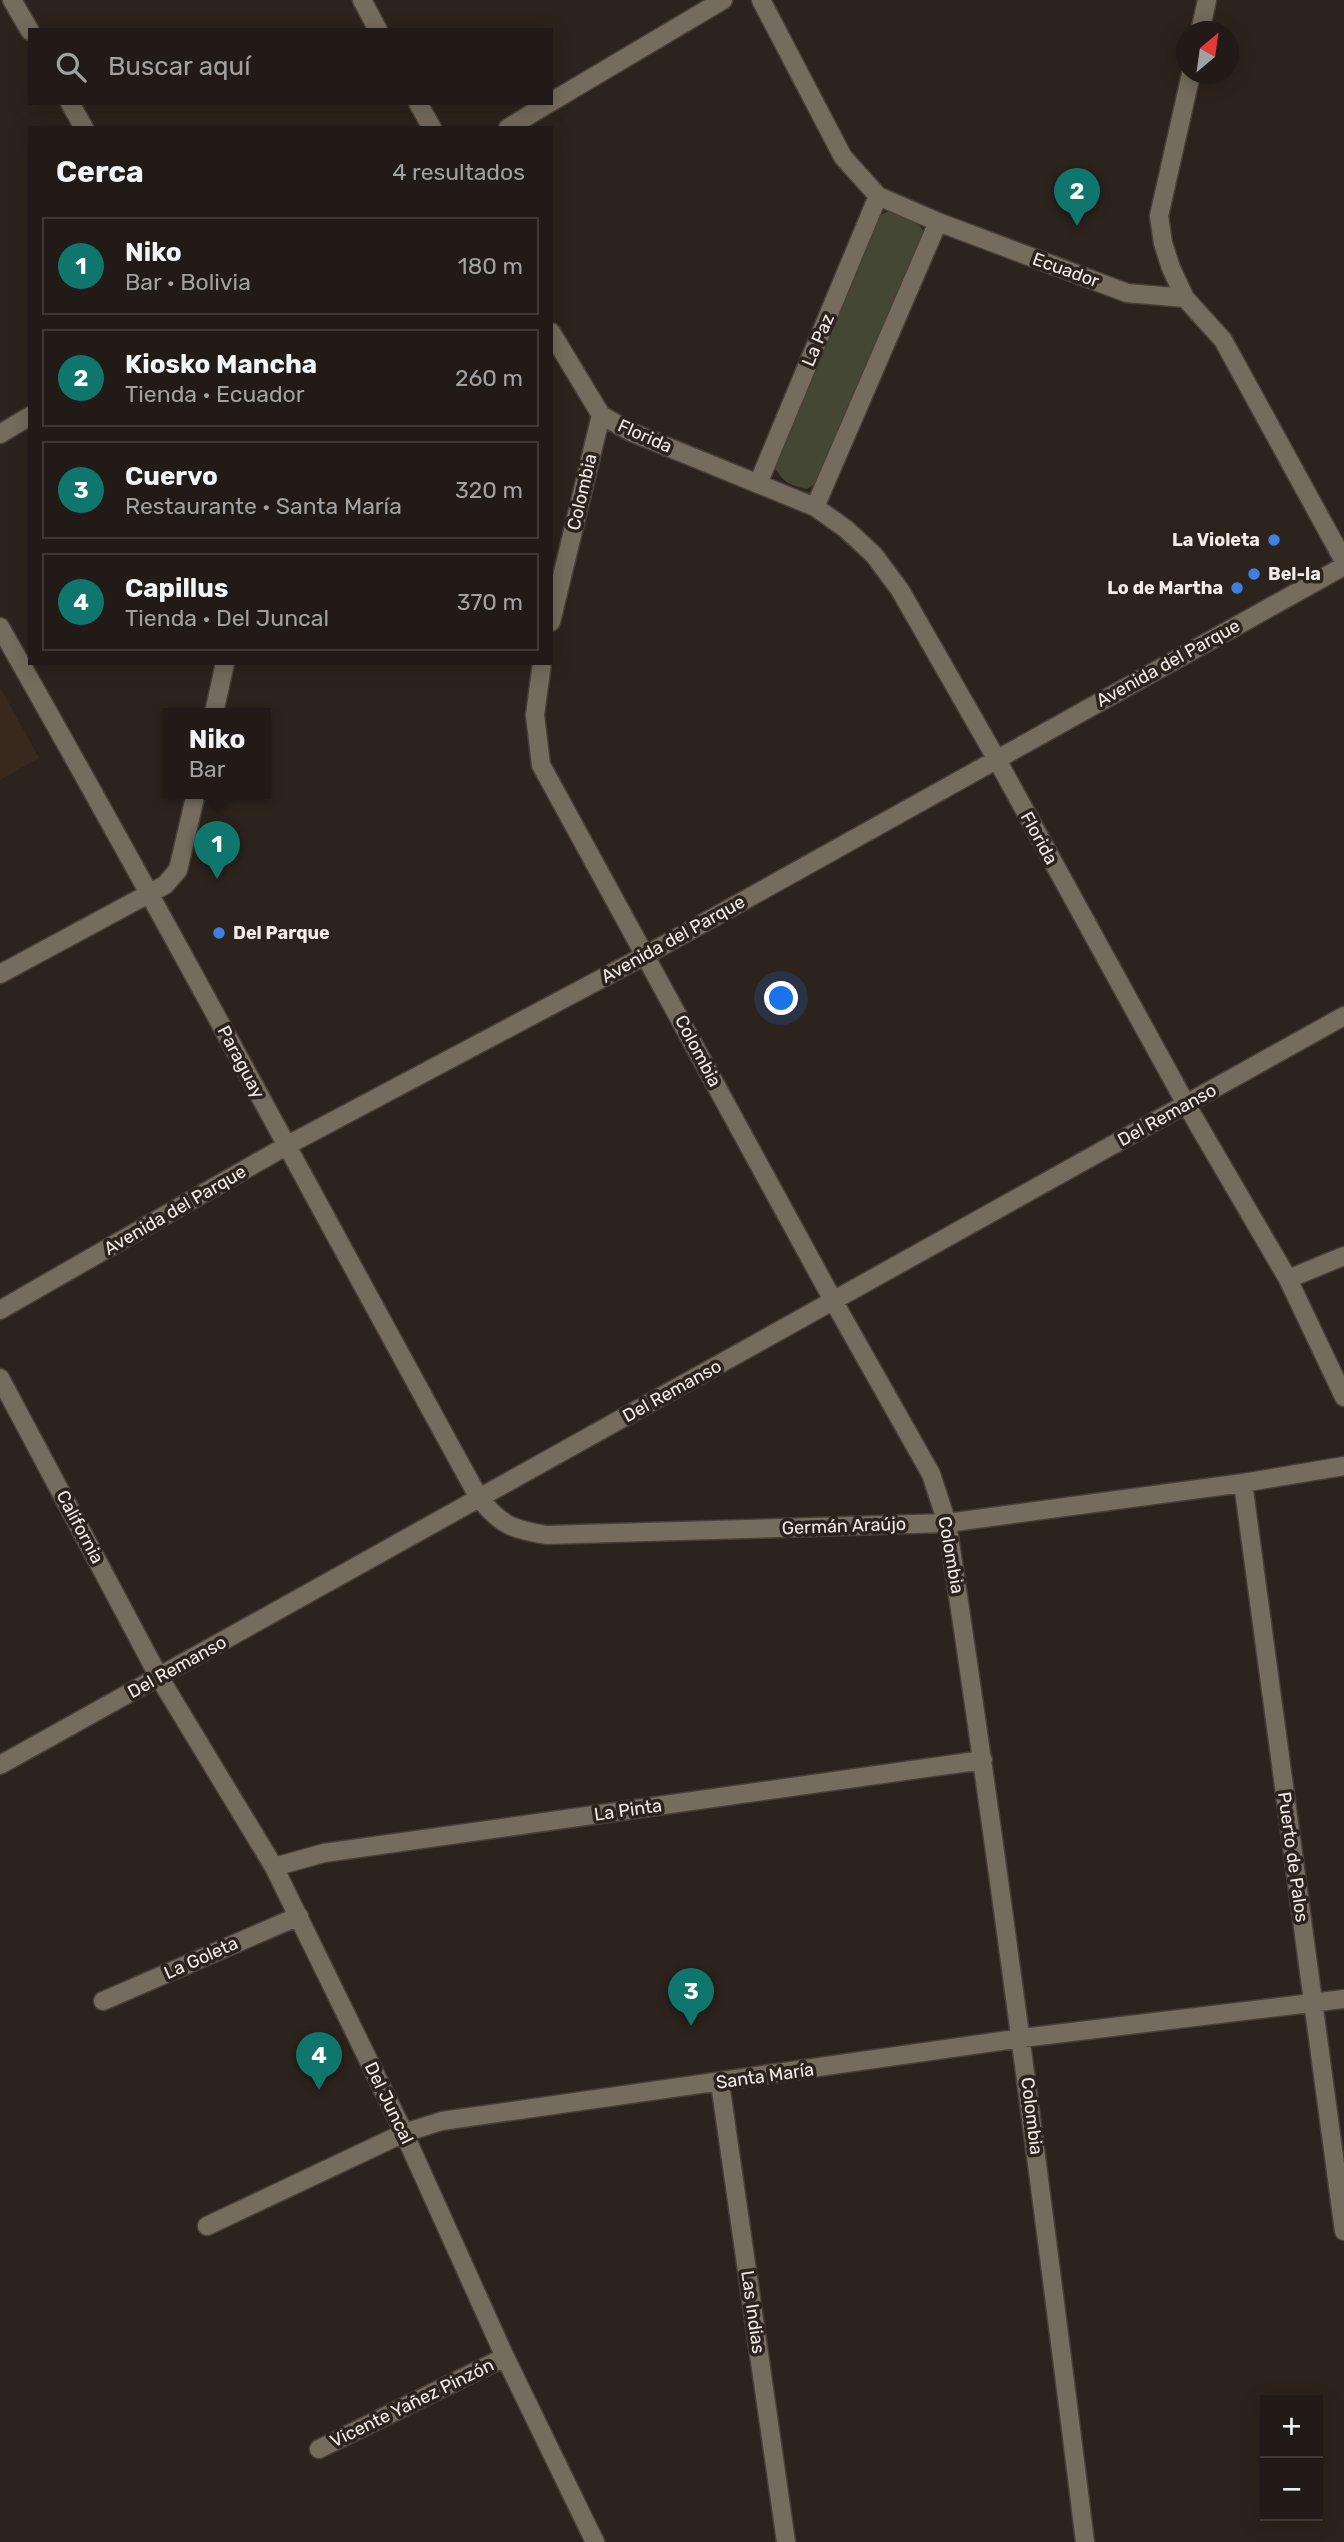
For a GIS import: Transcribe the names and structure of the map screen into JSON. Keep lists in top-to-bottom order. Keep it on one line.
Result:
{"streets":{"street":["Ecuador","La Paz","Florida","Colombia","Avenida del Parque","Paraguay","Del Remanso","Germán Araújo","California","La Pinta","Puerto de Palos","La Goleta","Santa María","Del Juncal","Las Indias","Vicente Yañez Pinzón"]},"crossings":[["Ecuador","La Paz"],["La Paz","Florida"],["Florida","Colombia"],["Florida","Avenida del Parque"],["Florida","Del Remanso"],["Colombia","Avenida del Parque"],["Colombia","Del Remanso"],["Colombia","Germán Araújo"],["Colombia","La Pinta"],["Colombia","Santa María"],["Avenida del Parque","Paraguay"],["Paraguay","Del Remanso"],["Paraguay","Germán Araújo"],["Del Remanso","Germán Araújo"],["Del Remanso","California"],["Del Remanso","Del Juncal"],["Germán Araújo","Puerto de Palos"],["California","Del Juncal"],["La Pinta","Del Juncal"],["Puerto de Palos","Santa María"],["La Goleta","Del Juncal"],["Santa María","Del Juncal"],["Santa María","Las Indias"],["Del Juncal","Vicente Yañez Pinzón"]],"places":["La Violeta","Bel-la","Lo de Martha","Del Parque"],"north":"top right","page":{"search":"Buscar aquí","heading":["Cerca","4 resultados"],"pins":["2","1","3","4"],"list":[{"mark":"1","name":"Niko","note":"Bar · Bolivia","value":"180 m"},{"mark":"2","name":"Kiosko Mancha","note":"Tienda · Ecuador","value":"260 m"},{"mark":"3","name":"Cuervo","note":"Restaurante · Santa María","value":"320 m"},{"mark":"4","name":"Capillus","note":"Tienda · Del Juncal","value":"370 m"}],"popup":["Niko","Bar"],"map_buttons":["+","−"]}}
